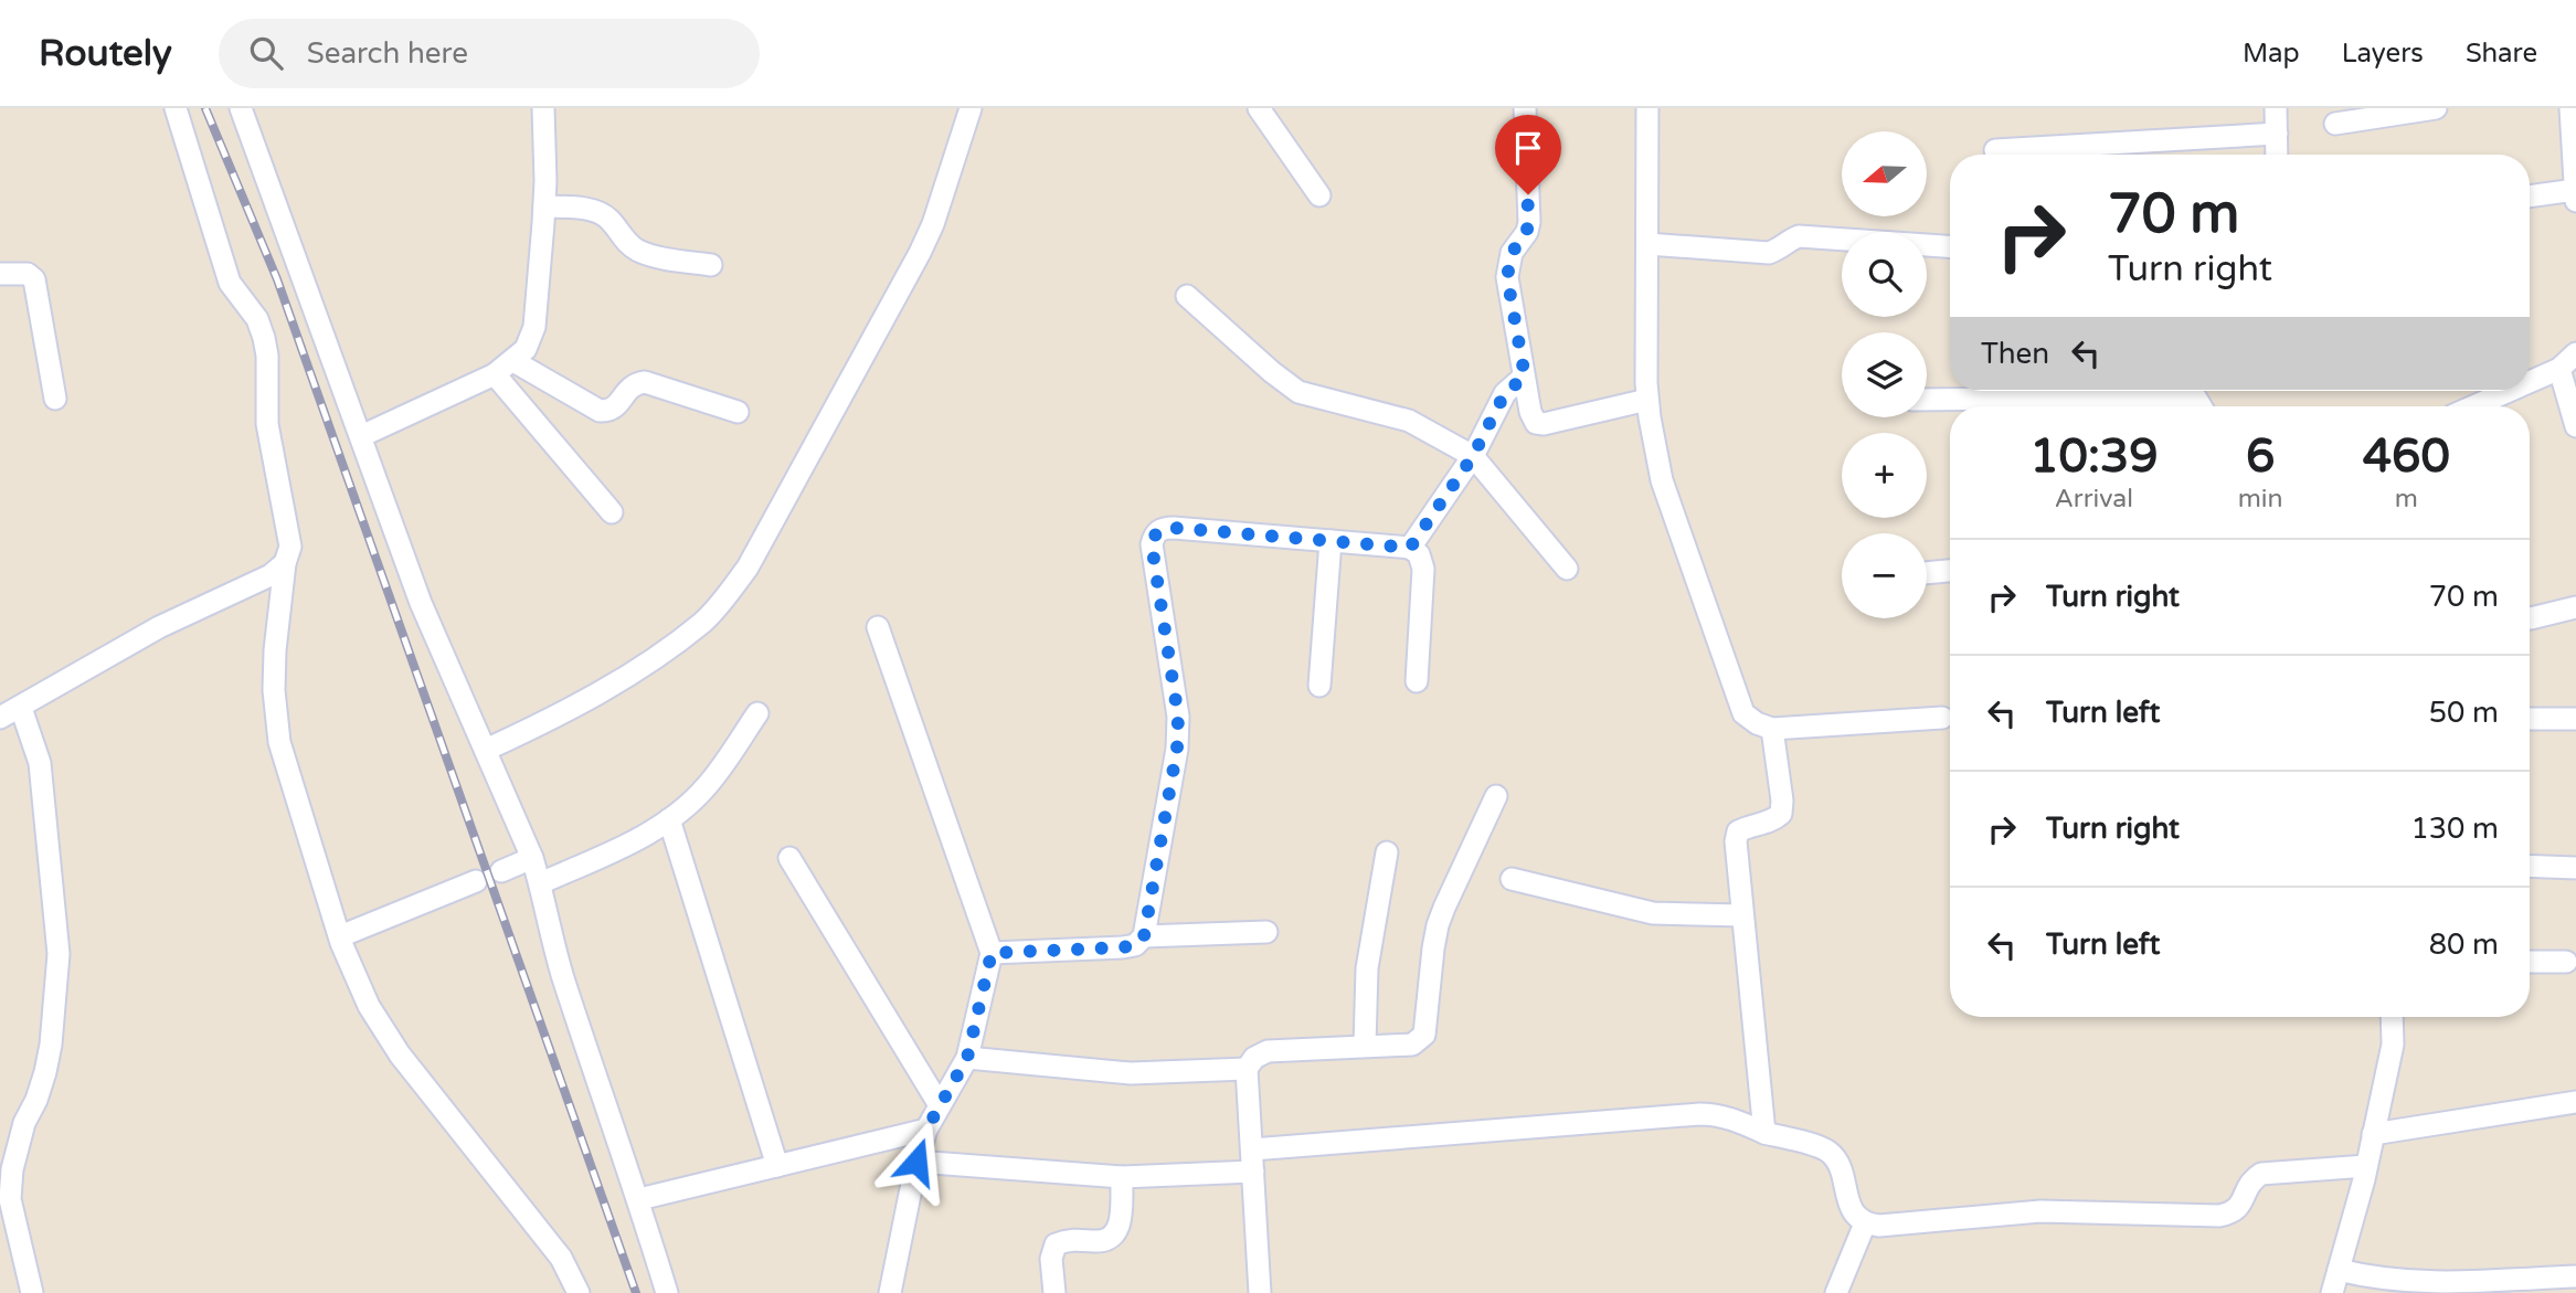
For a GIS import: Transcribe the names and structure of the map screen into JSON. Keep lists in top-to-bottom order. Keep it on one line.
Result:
{"north":"left","page":{"header":"Routely","search":"Search here","nav":["Map","Layers","Share"],"map_buttons":["+","−"],"turn":["70 m","Turn right"],"then":"Then","eta":["10:39","Arrival","6","min","460","m"],"list":[{"name":"Turn right","value":"70 m"},{"name":"Turn left","value":"50 m"},{"name":"Turn right","value":"130 m"},{"name":"Turn left","value":"80 m"}]}}
